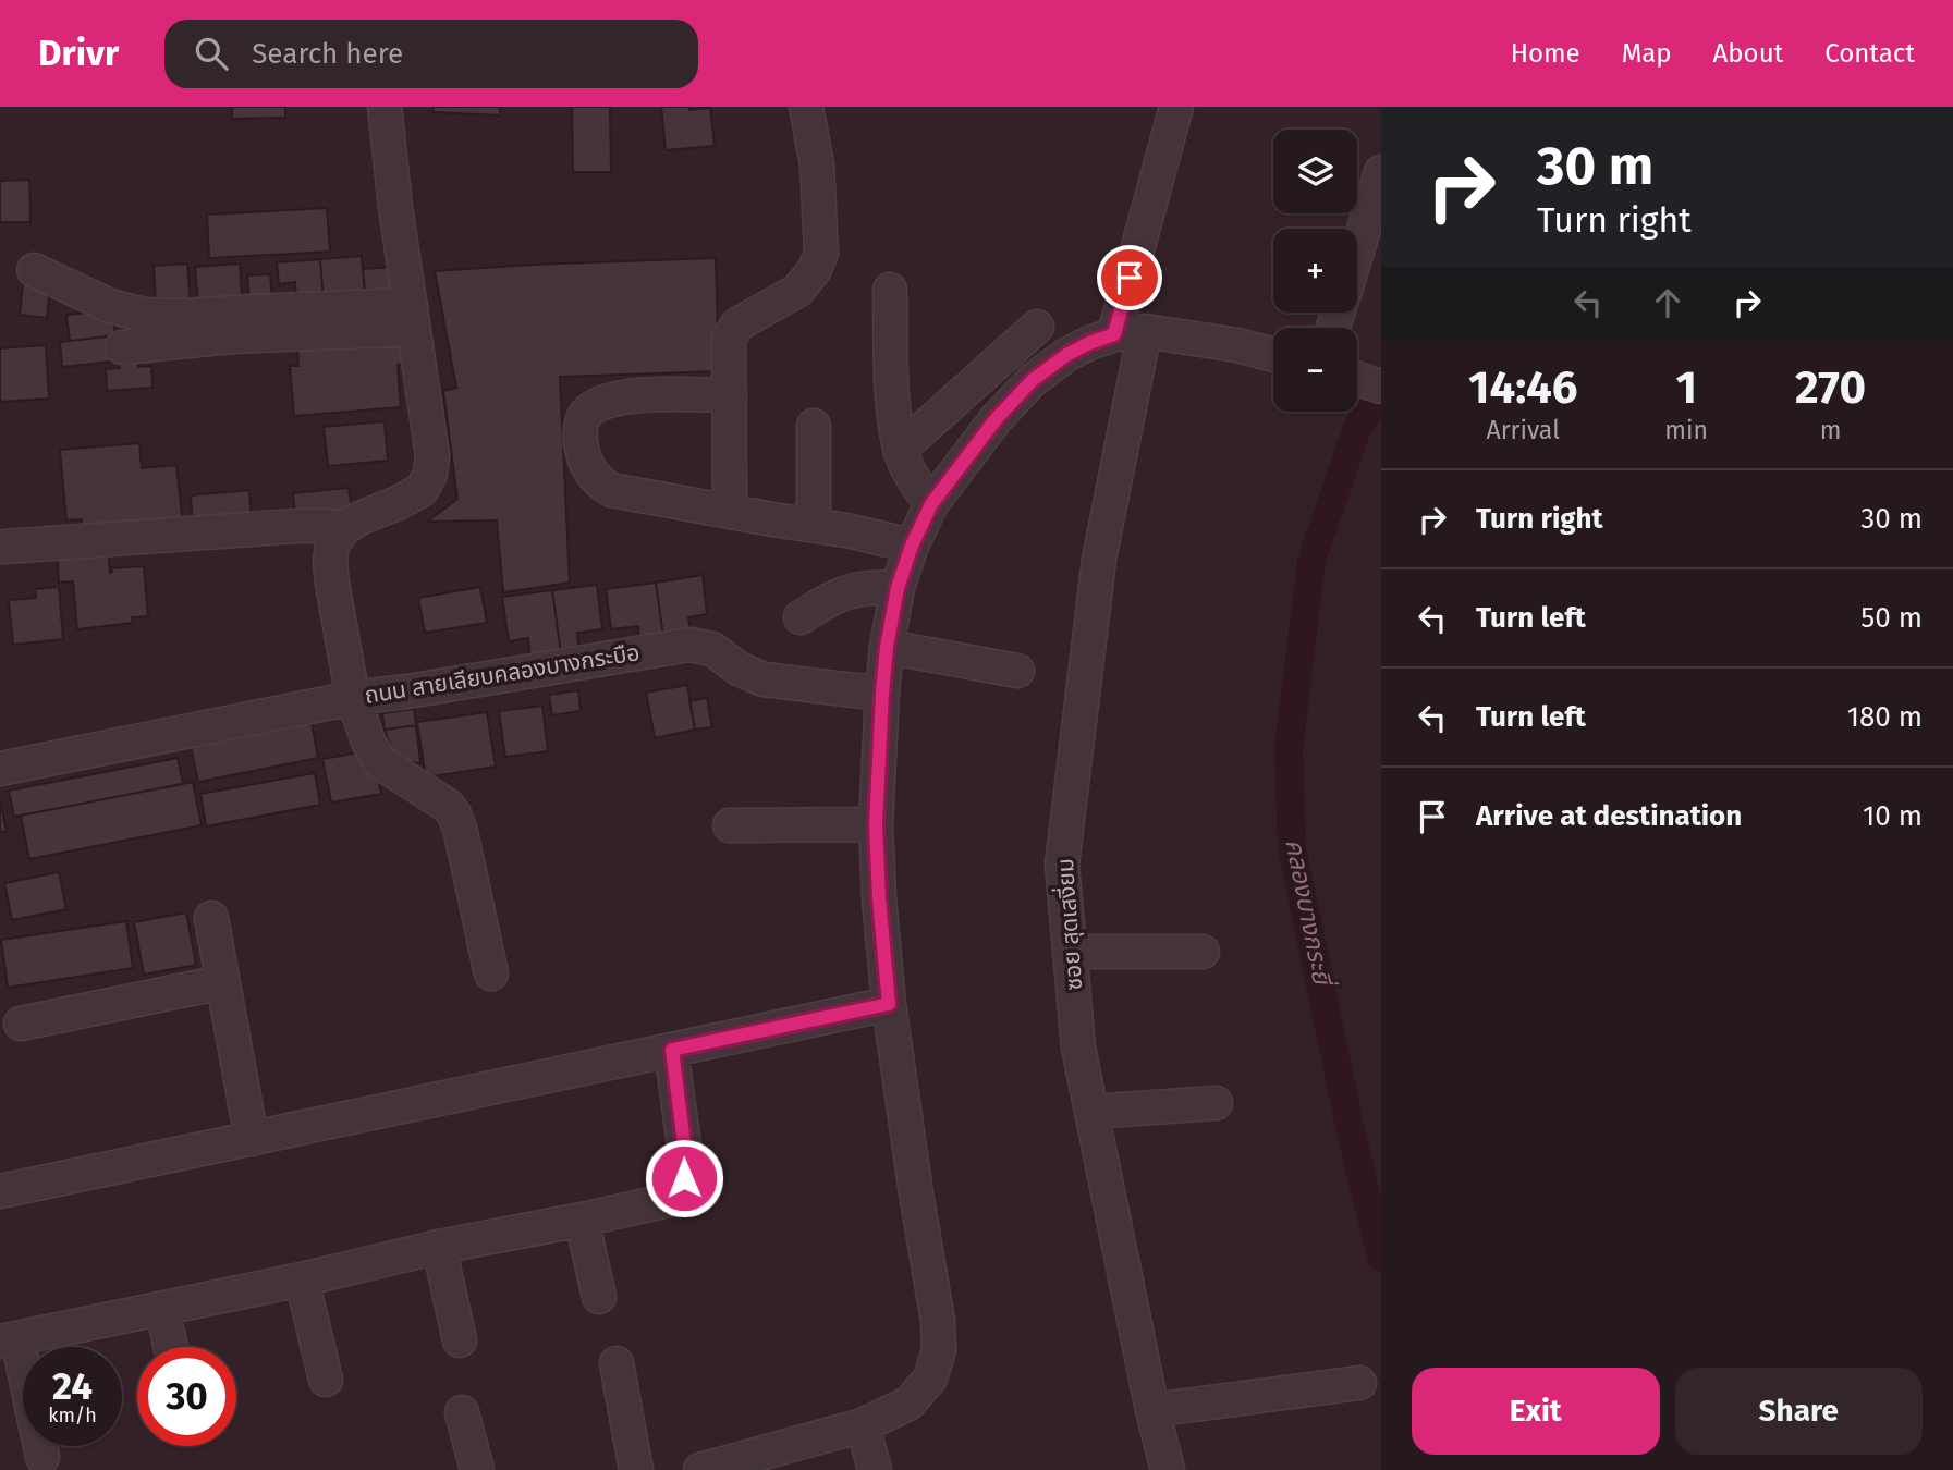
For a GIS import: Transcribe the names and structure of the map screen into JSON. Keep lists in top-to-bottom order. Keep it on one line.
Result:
{"streets":{"street":["ถนน สายเลียบคลองบางกระบือ","ซอย สุดเสงี่ยม"]},"water":["คลองบางกระยี่"],"page":{"header":"Drivr","search":"Search here","nav":["Home","Map","About","Contact"],"turn":["30 m","Turn right"],"map_buttons":["+","−"],"eta":["14:46","Arrival","1","min","270","m"],"list":[{"name":"Turn right","value":"30 m"},{"name":"Turn left","value":"50 m"},{"name":"Turn left","value":"180 m"},{"name":"Arrive at destination","value":"10 m"}],"speed":"24 km/h","limit":"30","buttons":["Exit","Share"]}}
